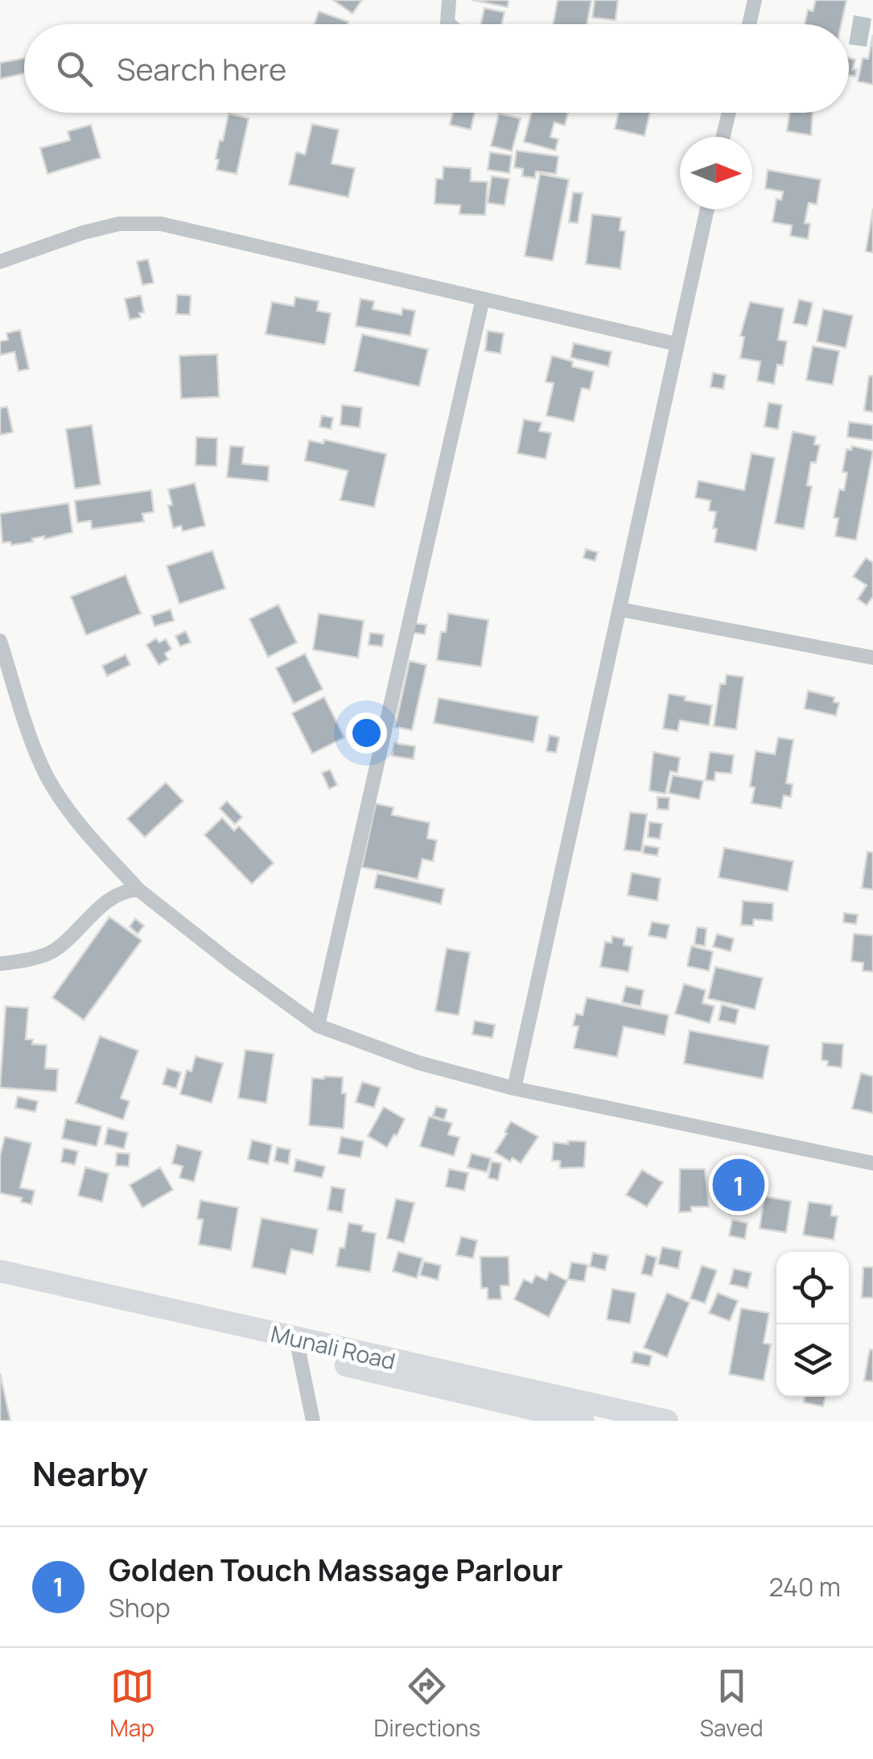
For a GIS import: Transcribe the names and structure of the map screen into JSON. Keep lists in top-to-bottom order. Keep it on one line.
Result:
{"streets":{"main road":["Munali Road"]},"north":"right","page":{"search":"Search here","pins":"1","heading":"Nearby","list":[{"mark":"1","name":"Golden Touch Massage Parlour","note":"Shop","value":"240 m"}],"nav":["Map","Directions","Saved"]}}
